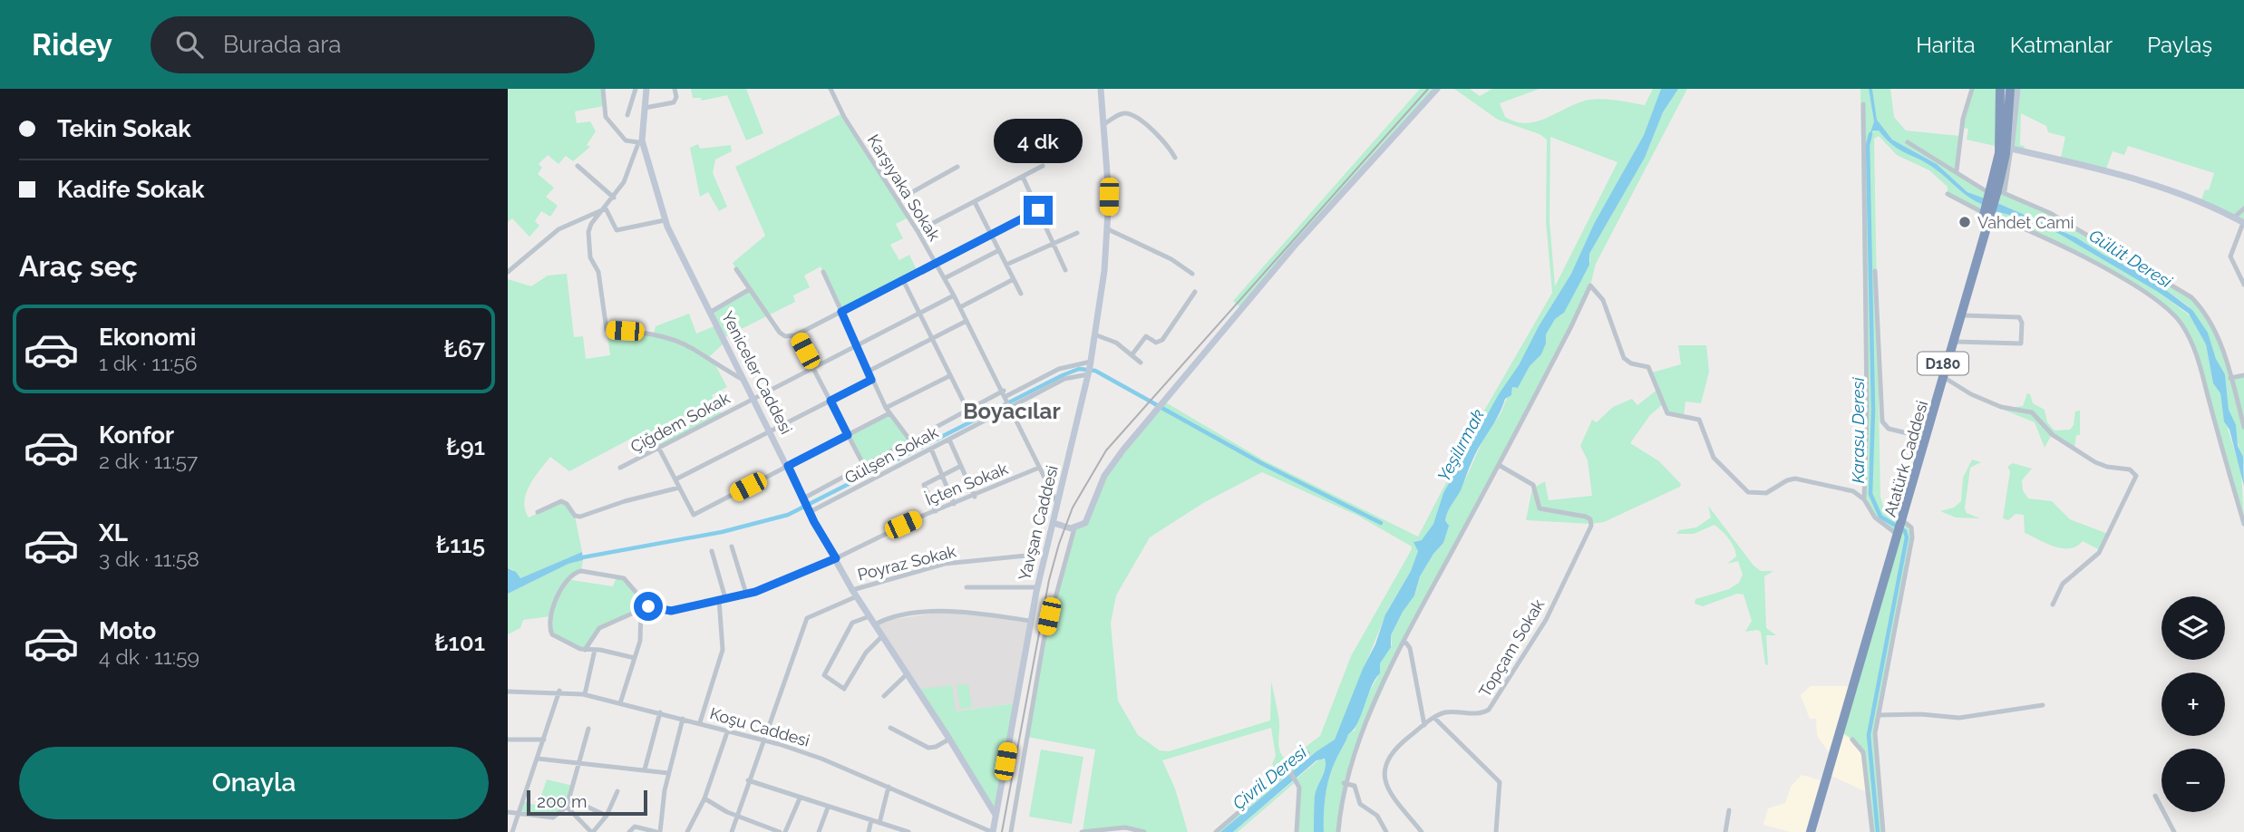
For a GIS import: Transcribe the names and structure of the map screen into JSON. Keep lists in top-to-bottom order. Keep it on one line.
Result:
{"streets":{"highway":["D180","Atatürk Caddesi"],"street":["Karşıyaka Sokak","Yeniceler Caddesi","Çiğdem Sokak","Gülşen Sokak","İçten Sokak","Yavşan Caddesi","Poyraz Sokak","Topçam Sokak","Koşu Caddesi"]},"crossings":[["Karşıyaka Sokak","Çiğdem Sokak"],["Karşıyaka Sokak","Gülşen Sokak"],["Karşıyaka Sokak","İçten Sokak"],["Karşıyaka Sokak","Yavşan Caddesi"],["Yeniceler Caddesi","Çiğdem Sokak"],["Yeniceler Caddesi","Gülşen Sokak"],["Yeniceler Caddesi","İçten Sokak"],["Yeniceler Caddesi","Yavşan Caddesi"],["Yeniceler Caddesi","Poyraz Sokak"],["Gülşen Sokak","Yavşan Caddesi"],["Yavşan Caddesi","Poyraz Sokak"],["Yavşan Caddesi","Koşu Caddesi"]],"districts":["Boyacılar"],"water":["Gülüt Deresi","Karasu Deresi","Yeşilırmak","Çivril Deresi"],"places":["Vahdet Cami"],"scale_bar":"200 m","page":{"header":"Ridey","search":"Burada ara","nav":["Harita","Katmanlar","Paylaş"],"banner":["Tekin Sokak","Kadife Sokak"],"bubble":"4 dk","heading":"Araç seç","list":[{"name":"Ekonomi","note":"1 dk · 11:56","value":"₺67"},{"name":"Konfor","note":"2 dk · 11:57","value":"₺91"},{"name":"XL","note":"3 dk · 11:58","value":"₺115"},{"name":"Moto","note":"4 dk · 11:59","value":"₺101"}],"map_buttons":["+","−"],"buttons":"Onayla","scale":"200 m"}}
